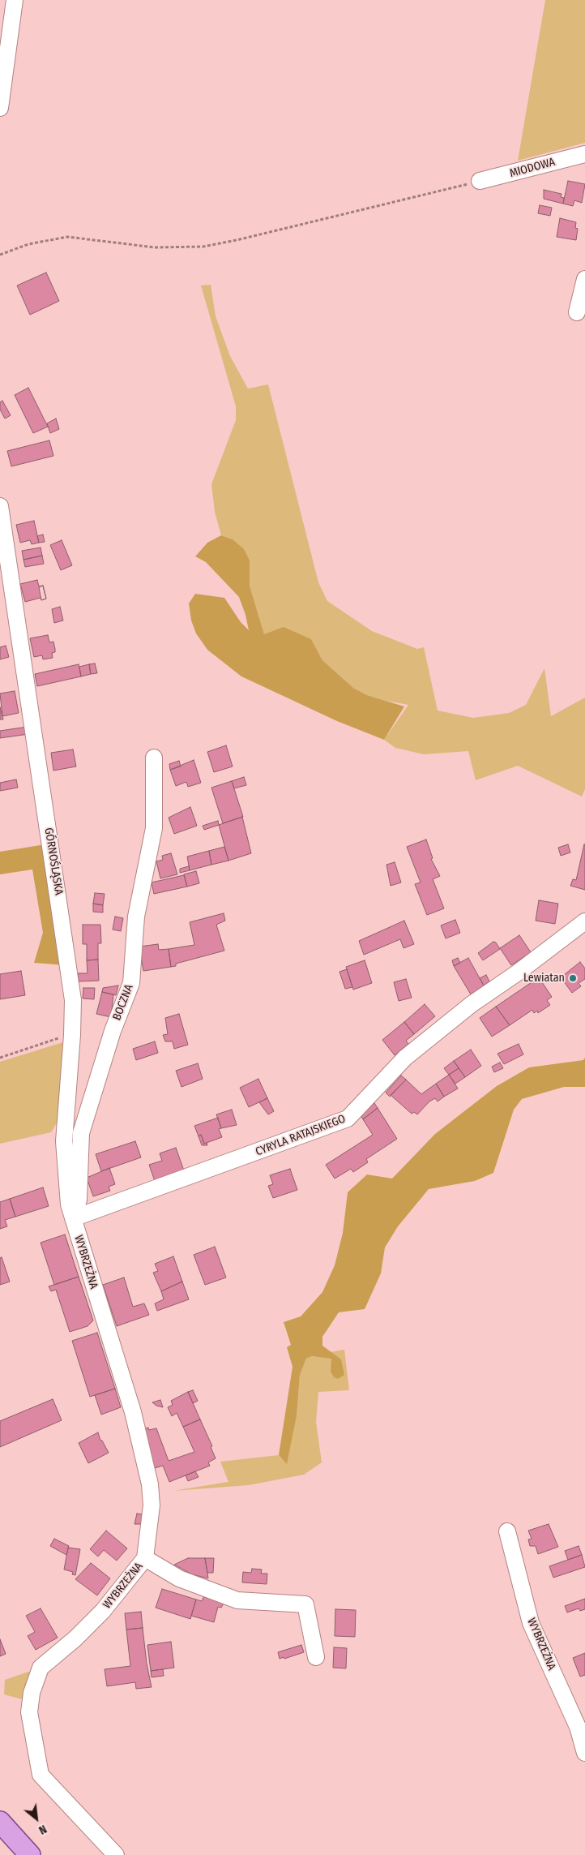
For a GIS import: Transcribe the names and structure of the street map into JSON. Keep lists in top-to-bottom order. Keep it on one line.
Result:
{"streets":{"street":["MIODOWA","GÓRNOŚLĄSKA","BOCZNA","CYRYLA RATAJSKIEGO","WYBRZEŻNA"]},"crossings":[["GÓRNOŚLĄSKA","BOCZNA"],["GÓRNOŚLĄSKA","CYRYLA RATAJSKIEGO"],["GÓRNOŚLĄSKA","WYBRZEŻNA"],["BOCZNA","CYRYLA RATAJSKIEGO"],["BOCZNA","WYBRZEŻNA"],["CYRYLA RATAJSKIEGO","WYBRZEŻNA"]],"places":["Lewiatan"],"north":"bottom right"}
